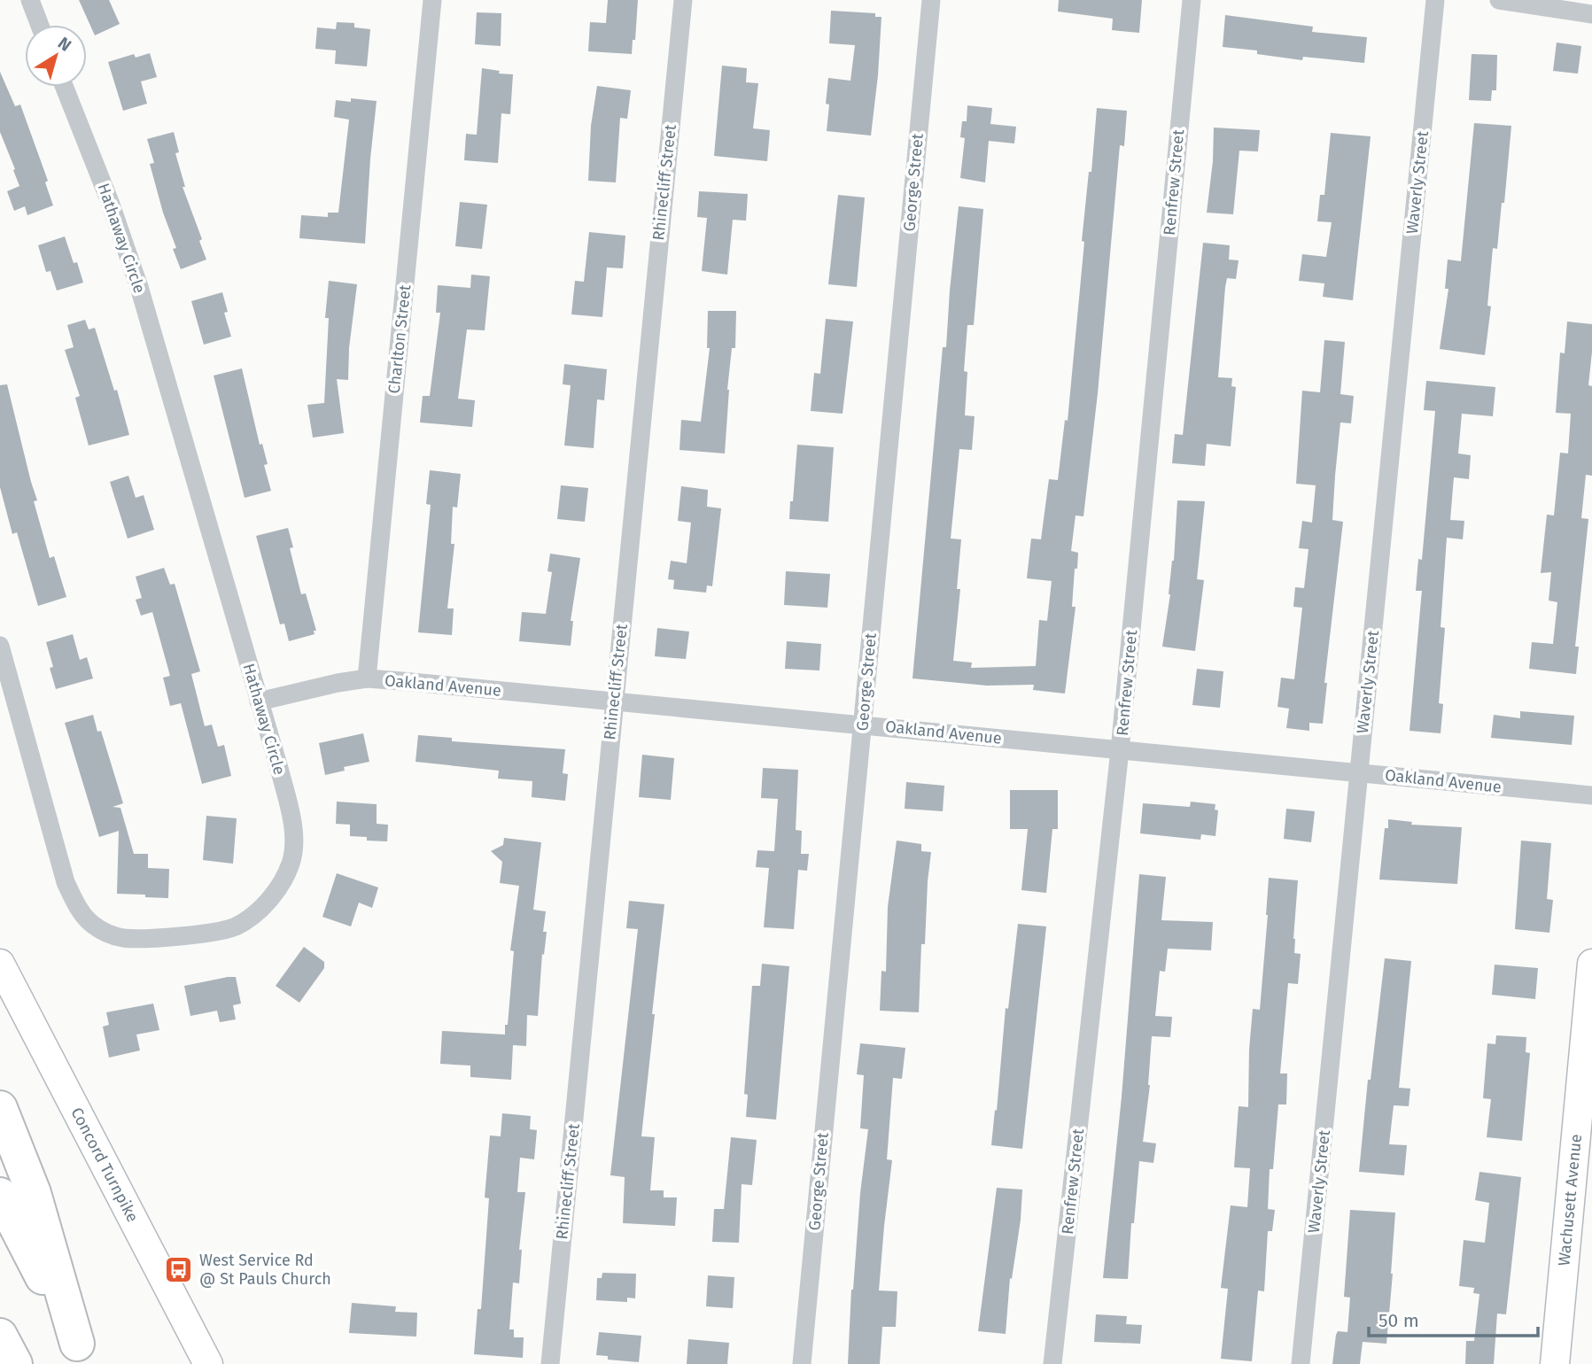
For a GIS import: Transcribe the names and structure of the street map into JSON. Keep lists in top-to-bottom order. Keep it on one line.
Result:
{"streets":{"main road":["Concord Turnpike","Wachusett Avenue"],"street":["Rhinecliff Street","George Street","Renfrew Street","Waverly Street","Hathaway Circle","Charlton Street","Oakland Avenue"]},"crossings":[["Rhinecliff Street","Oakland Avenue"],["George Street","Oakland Avenue"],["Renfrew Street","Oakland Avenue"],["Waverly Street","Oakland Avenue"],["Hathaway Circle","Oakland Avenue"],["Charlton Street","Oakland Avenue"]],"places":{"bus stop":["West Service Rd @ St Pauls Church"]},"scale_bar":"50 m","north":"top right"}
